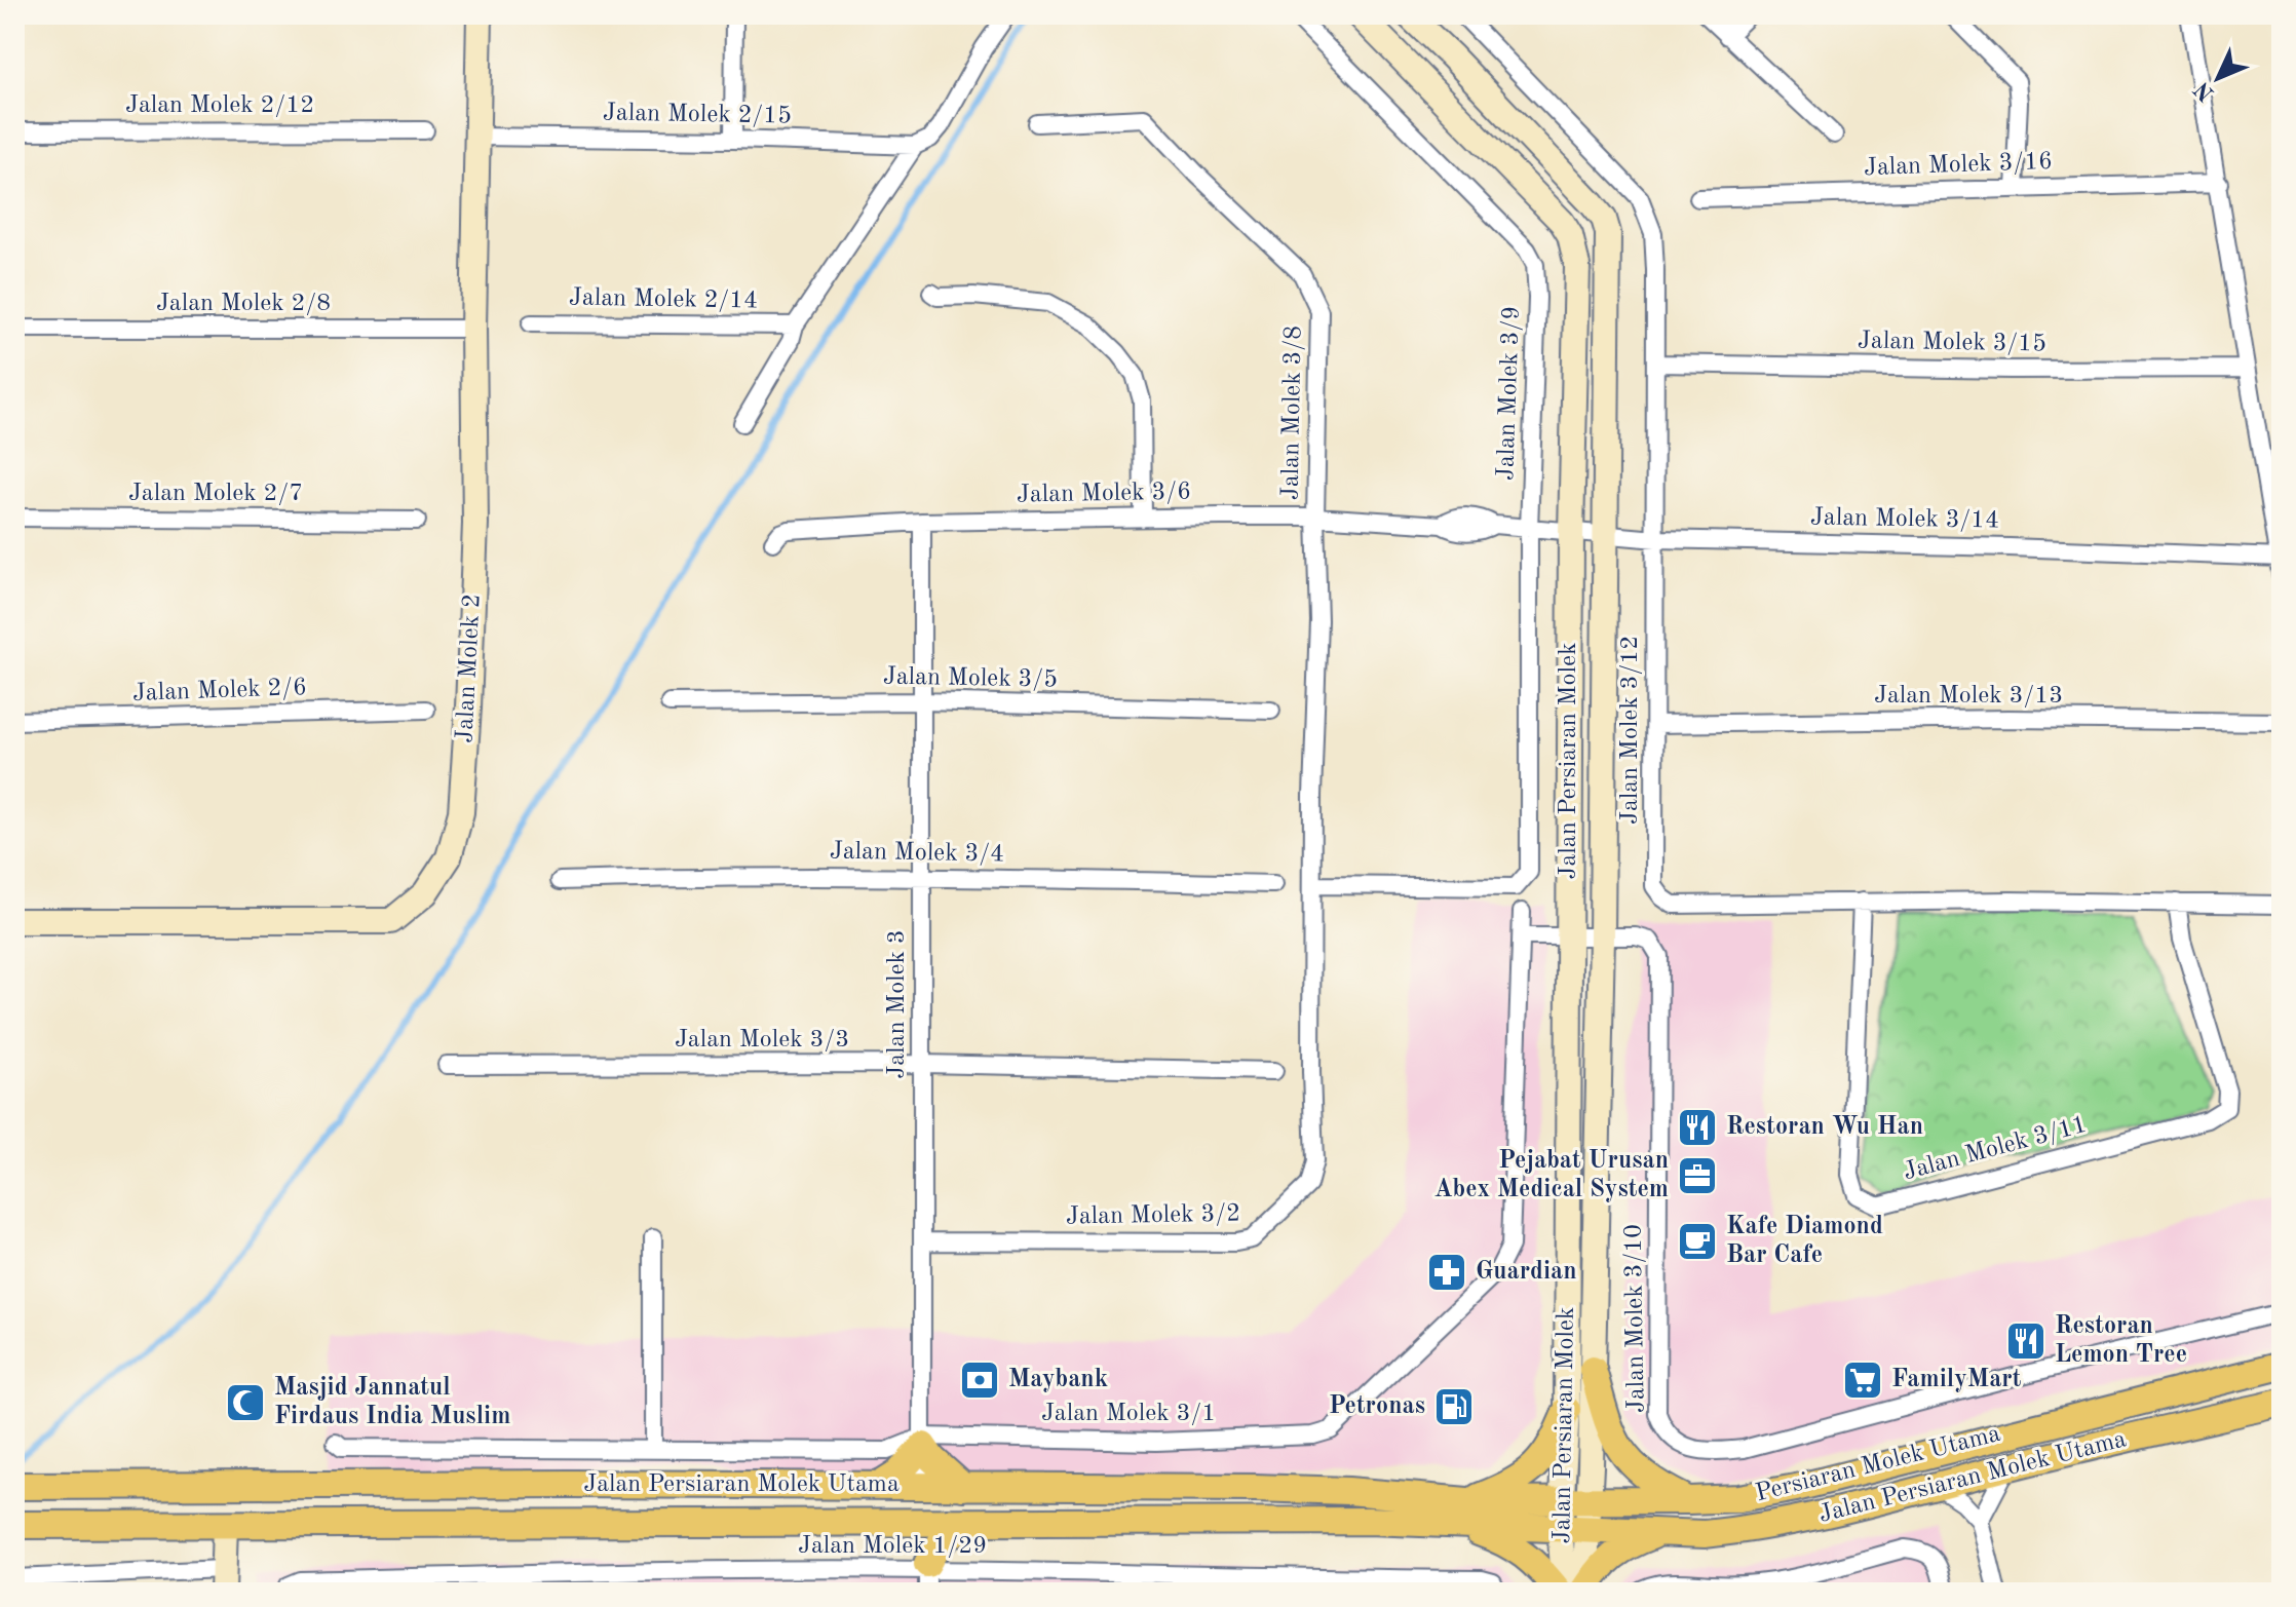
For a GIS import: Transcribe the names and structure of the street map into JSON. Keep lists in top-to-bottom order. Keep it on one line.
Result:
{"streets":{"main road":["Jalan Molek 2","Jalan Persiaran Molek","Persiaran Molek Utama","Jalan Persiaran Molek Utama"],"street":["Jalan Molek 2/12","Jalan Molek 2/15","Jalan Molek 3/16","Jalan Molek 2/14","Jalan Molek 2/8","Jalan Molek 3/15","Jalan Molek 3/9","Jalan Molek 3/8","Jalan Molek 2/7","Jalan Molek 3/6","Jalan Molek 3/14","Jalan Molek 3/5","Jalan Molek 2/6","Jalan Molek 3/13","Jalan Molek 3/12","Jalan Molek 3/4","Jalan Molek 3","Jalan Molek 3/3","Jalan Molek 3/11","Jalan Molek 3/2","Jalan Molek 3/10","Jalan Molek 3/1","Jalan Molek 1/29"]},"crossings":[["Jalan Molek 2/15","Jalan Molek 2"],["Jalan Molek 2/8","Jalan Molek 2"],["Jalan Molek 3/15","Jalan Molek 3/12"],["Jalan Molek 3/9","Jalan Molek 3/8"],["Jalan Molek 3/9","Jalan Molek 3/6"],["Jalan Molek 3/9","Jalan Molek 3/14"],["Jalan Molek 3/9","Jalan Molek 3/2"],["Jalan Molek 3/8","Jalan Molek 3/6"],["Jalan Molek 3/8","Jalan Molek 3/2"],["Jalan Molek 3/6","Jalan Molek 3/14"],["Jalan Molek 3/6","Jalan Molek 3"],["Jalan Molek 3/14","Jalan Molek 3/12"],["Jalan Molek 3/14","Jalan Persiaran Molek"],["Jalan Molek 3/5","Jalan Molek 3"],["Jalan Molek 3/13","Jalan Molek 3/12"],["Jalan Molek 3/12","Jalan Molek 3/11"],["Jalan Persiaran Molek","Jalan Molek 3/10"],["Jalan Persiaran Molek","Persiaran Molek Utama"],["Jalan Molek 3/4","Jalan Molek 3"],["Jalan Molek 3","Jalan Molek 3/3"],["Jalan Molek 3","Jalan Molek 3/2"],["Jalan Molek 3","Jalan Molek 3/1"],["Jalan Molek 3","Jalan Persiaran Molek Utama"],["Jalan Molek 3/10","Jalan Molek 3/1"],["Persiaran Molek Utama","Jalan Persiaran Molek Utama"]],"places":{"restaurant":["Restoran Wu Han","Restoran Lemon Tree"],"office":["Pejabat Urusan Abex Medical System"],"cafe":["Kafe Diamond Bar Cafe"],"pharmacy":["Guardian"],"bank":["Maybank"],"supermarket":["FamilyMart"],"mosque":["Masjid Jannatul Firdaus India Muslim"],"fuel station":["Petronas"]},"north":"bottom left"}
